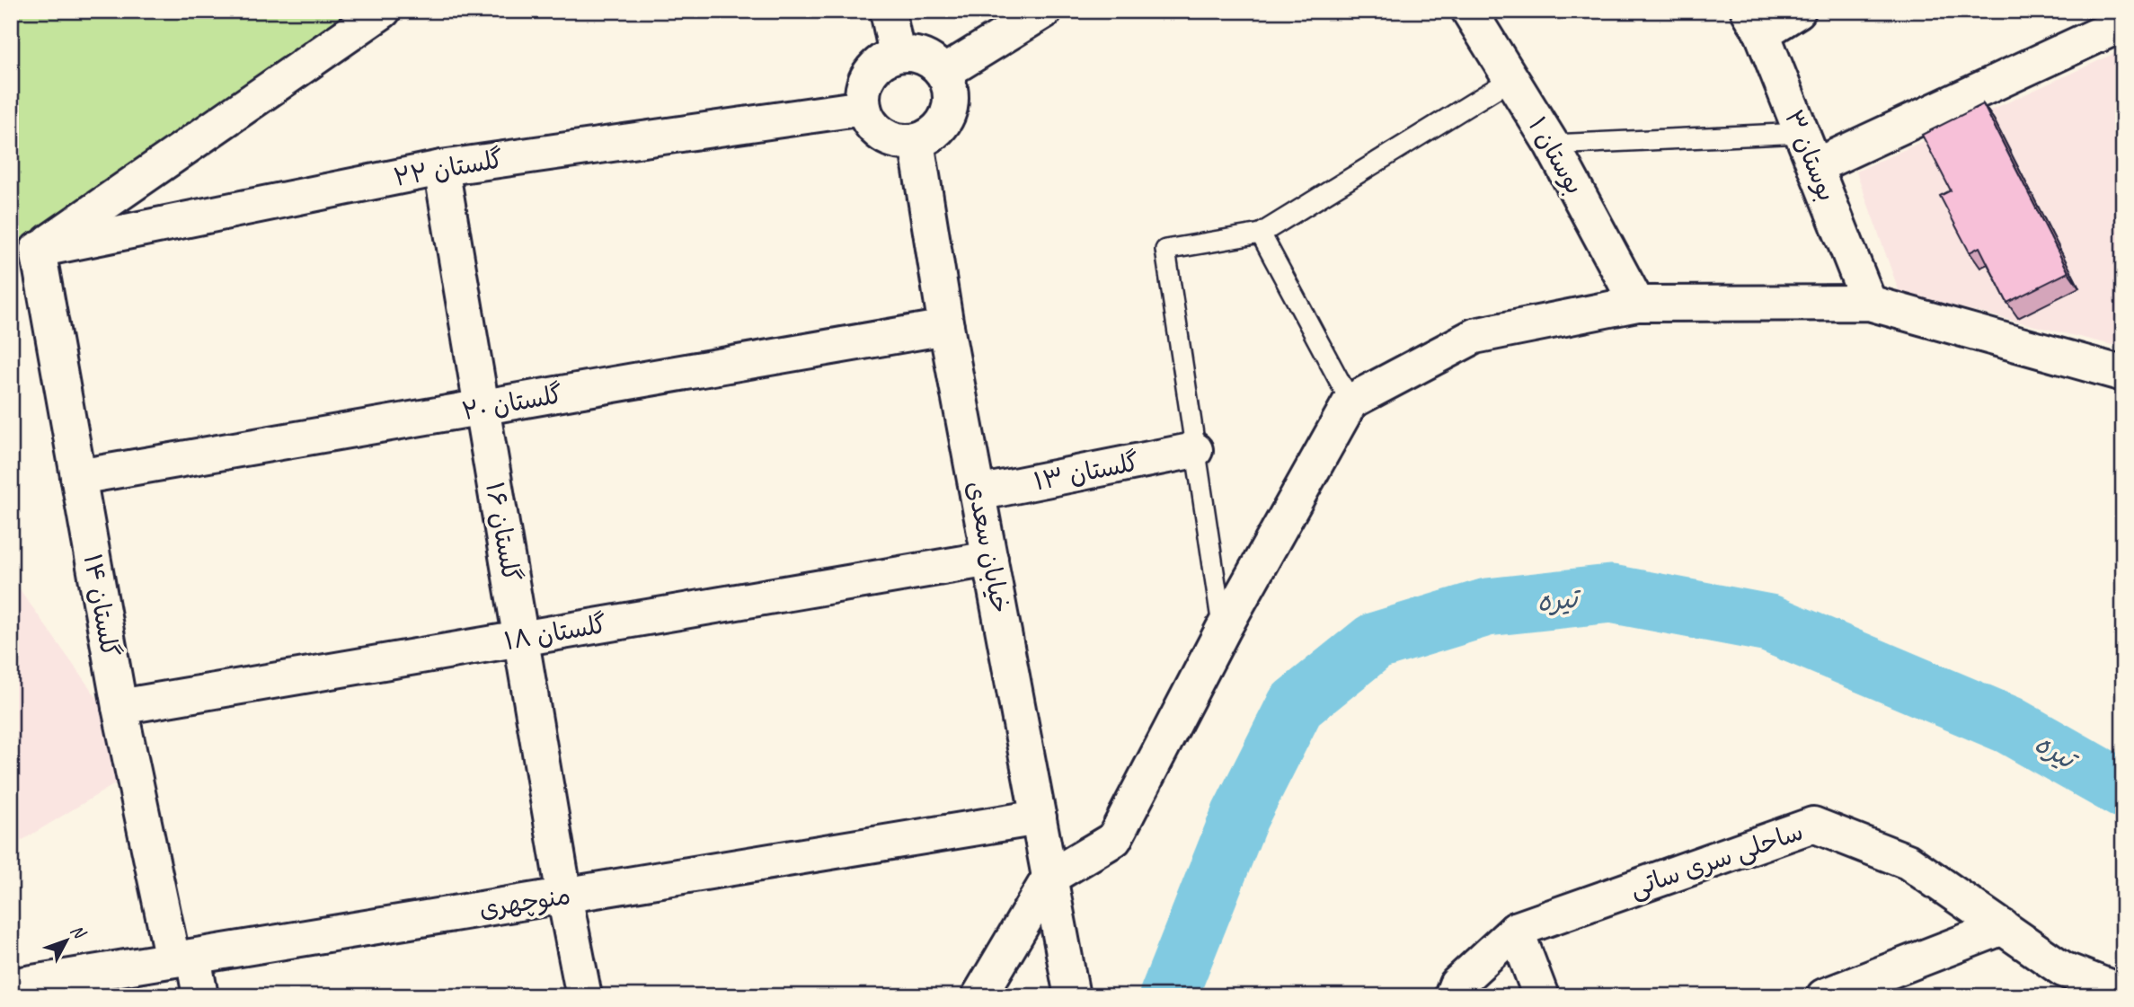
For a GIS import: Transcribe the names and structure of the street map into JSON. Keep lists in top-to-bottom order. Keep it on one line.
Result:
{"streets":{"street":["بوستان ۱","بوستان ۳","گلستان ۲۲","گلستان ۲۰","گلستان ۱۳","گلستان ۱۶","خیابان سعدی","گلستان ۱۴","گلستان ۱۸","ساحلی سری ساتی","منوچهری"]},"crossings":[["گلستان ۲۲","گلستان ۱۶"],["گلستان ۲۲","خیابان سعدی"],["گلستان ۲۲","گلستان ۱۴"],["گلستان ۲۰","گلستان ۱۶"],["گلستان ۲۰","خیابان سعدی"],["گلستان ۲۰","گلستان ۱۴"],["گلستان ۱۳","خیابان سعدی"],["گلستان ۱۶","گلستان ۱۸"],["گلستان ۱۶","منوچهری"],["خیابان سعدی","گلستان ۱۸"],["خیابان سعدی","منوچهری"],["گلستان ۱۴","گلستان ۱۸"],["گلستان ۱۴","منوچهری"]],"water":["تيره"],"north":"top right"}
